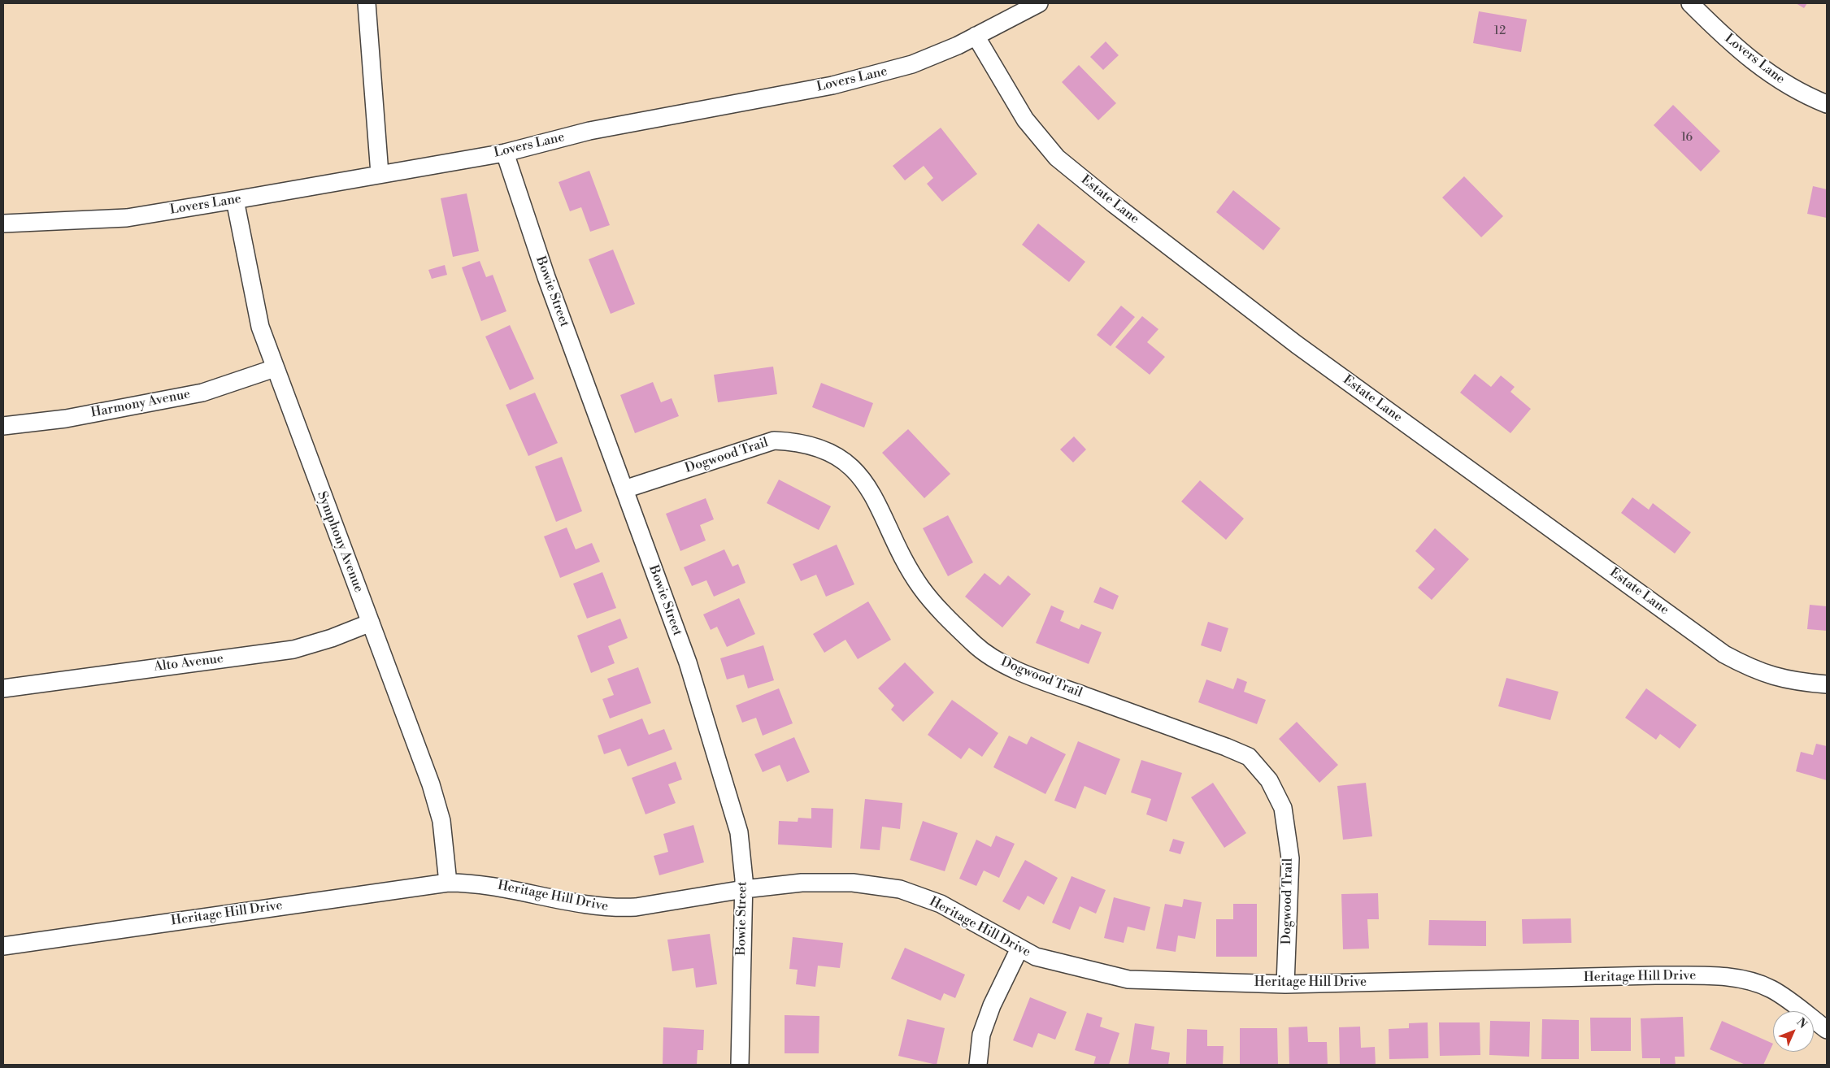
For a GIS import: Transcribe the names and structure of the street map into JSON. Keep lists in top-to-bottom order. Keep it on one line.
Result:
{"streets":{"street":["Lovers Lane","Estate Lane","Bowie Street","Harmony Avenue","Dogwood Trail","Symphony Avenue","Alto Avenue","Heritage Hill Drive"]},"crossings":[["Lovers Lane","Estate Lane"],["Lovers Lane","Bowie Street"],["Lovers Lane","Symphony Avenue"],["Bowie Street","Dogwood Trail"],["Bowie Street","Heritage Hill Drive"],["Harmony Avenue","Symphony Avenue"],["Dogwood Trail","Heritage Hill Drive"],["Symphony Avenue","Alto Avenue"],["Symphony Avenue","Heritage Hill Drive"]],"house_numbers":["12","16"],"north":"top right"}
